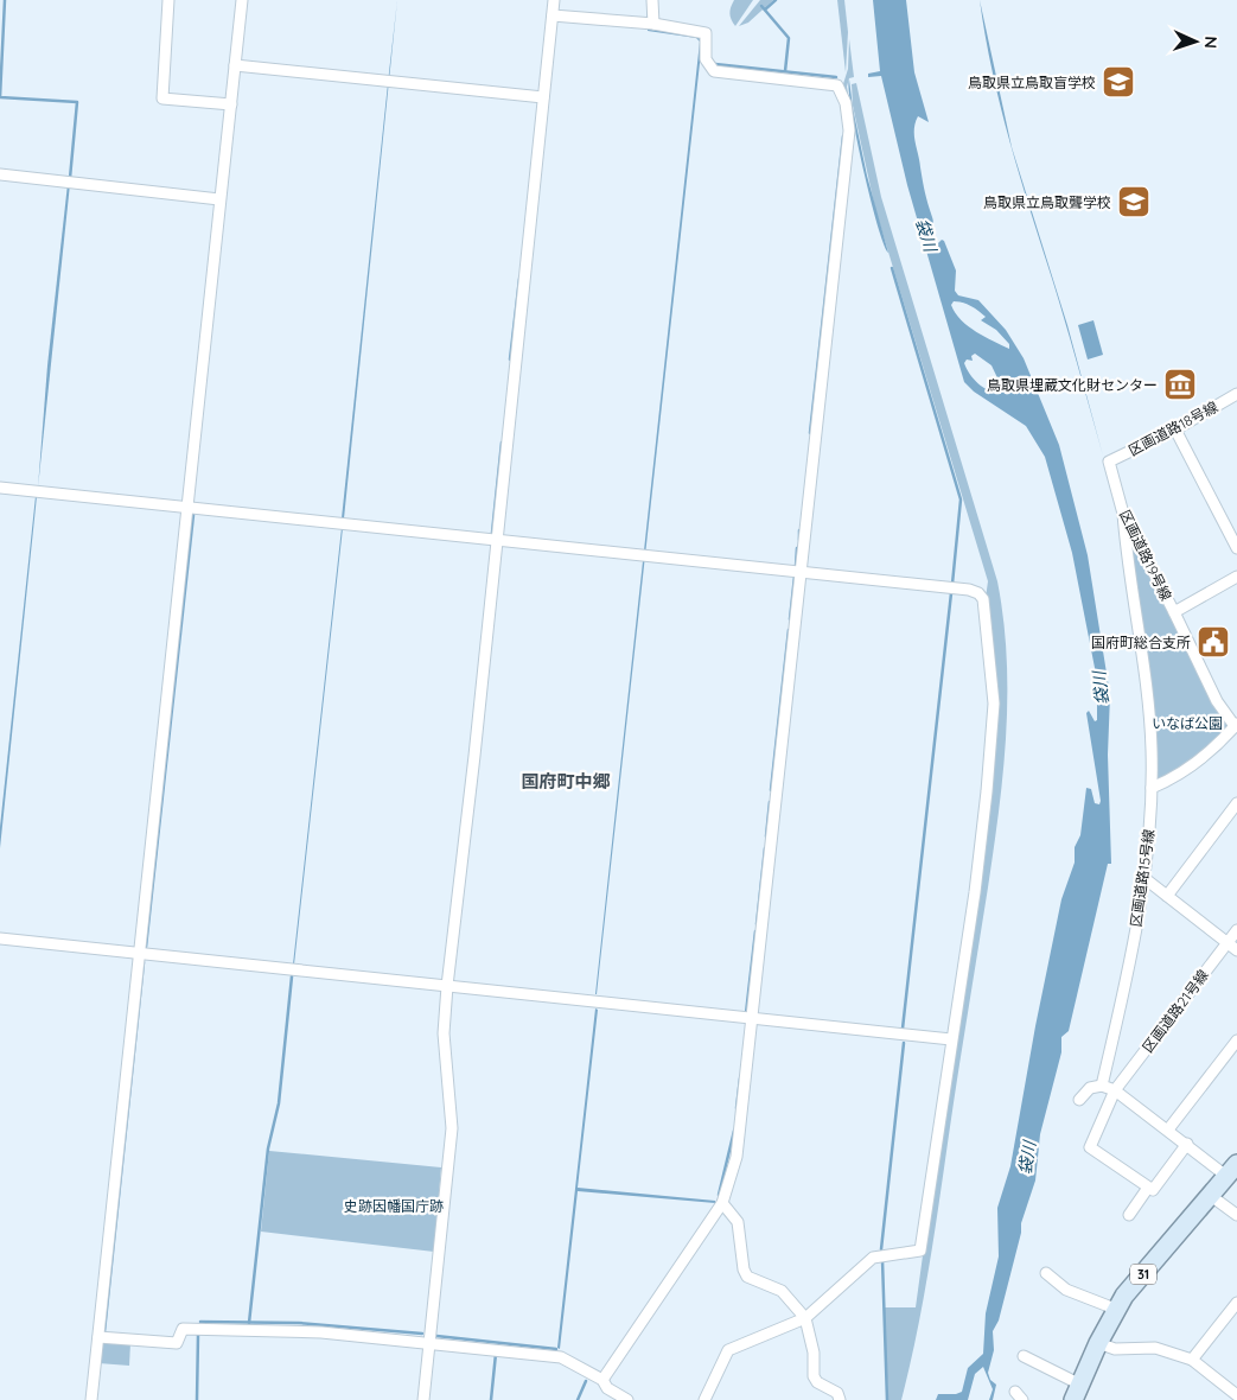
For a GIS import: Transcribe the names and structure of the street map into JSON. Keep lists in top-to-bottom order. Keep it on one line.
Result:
{"streets":{"main road":["31"],"street":["区画道路18号線","区画道路19号線","区画道路15号線","区画道路21号線"]},"crossings":[["区画道路18号線","区画道路19号線"],["区画道路19号線","区画道路15号線"]],"districts":["国府町中郷"],"water":["袋川"],"parks":["いなば公園","史跡因幡国庁跡"],"places":{"school or university":["鳥取県立鳥取盲学校","鳥取県立鳥取聾学校"],"museum":["鳥取県埋蔵文化財センター"],"public building":["国府町総合支所"]},"north":"right"}
